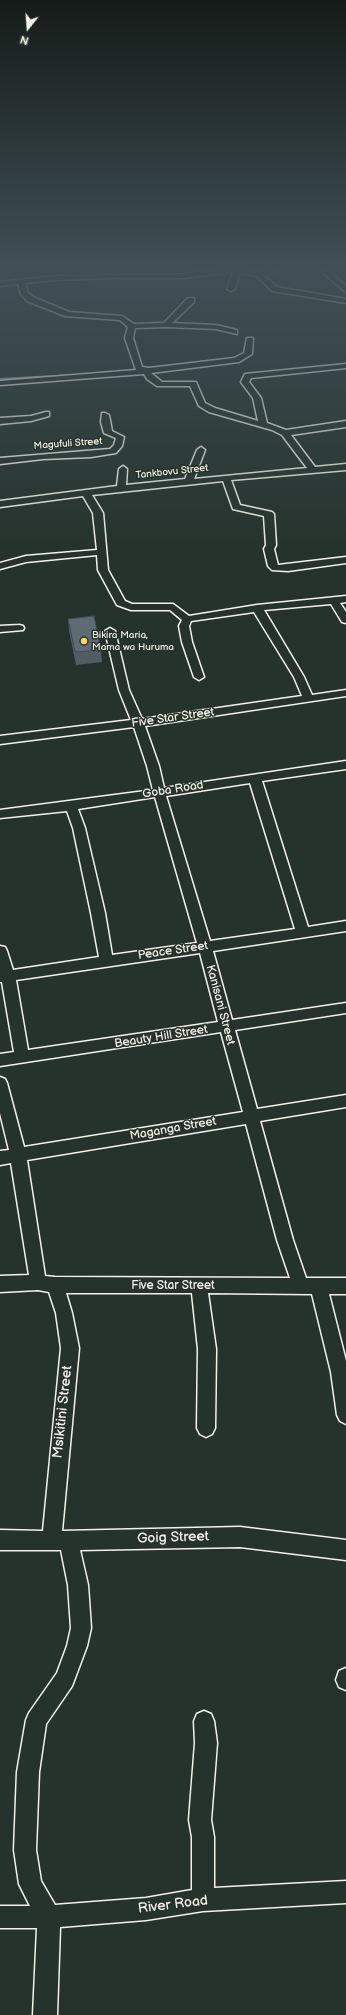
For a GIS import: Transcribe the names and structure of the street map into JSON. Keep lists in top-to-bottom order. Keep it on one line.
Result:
{"streets":{"street":["Magufuli Street","Tankbovu Street","Five Star Street","Goba Road","Peace Street","Kanisani Street","Beauty Hill Street","Maganga Street","Msikitini Street","Goig Street","River Road"]},"crossings":[["Five Star Street","Kanisani Street"],["Five Star Street","Msikitini Street"],["Goba Road","Kanisani Street"],["Peace Street","Kanisani Street"],["Kanisani Street","Beauty Hill Street"],["Kanisani Street","Maganga Street"],["Msikitini Street","Goig Street"],["Msikitini Street","River Road"]],"places":["Bikira Maria, Mama wa Huruma"],"north":"bottom"}
